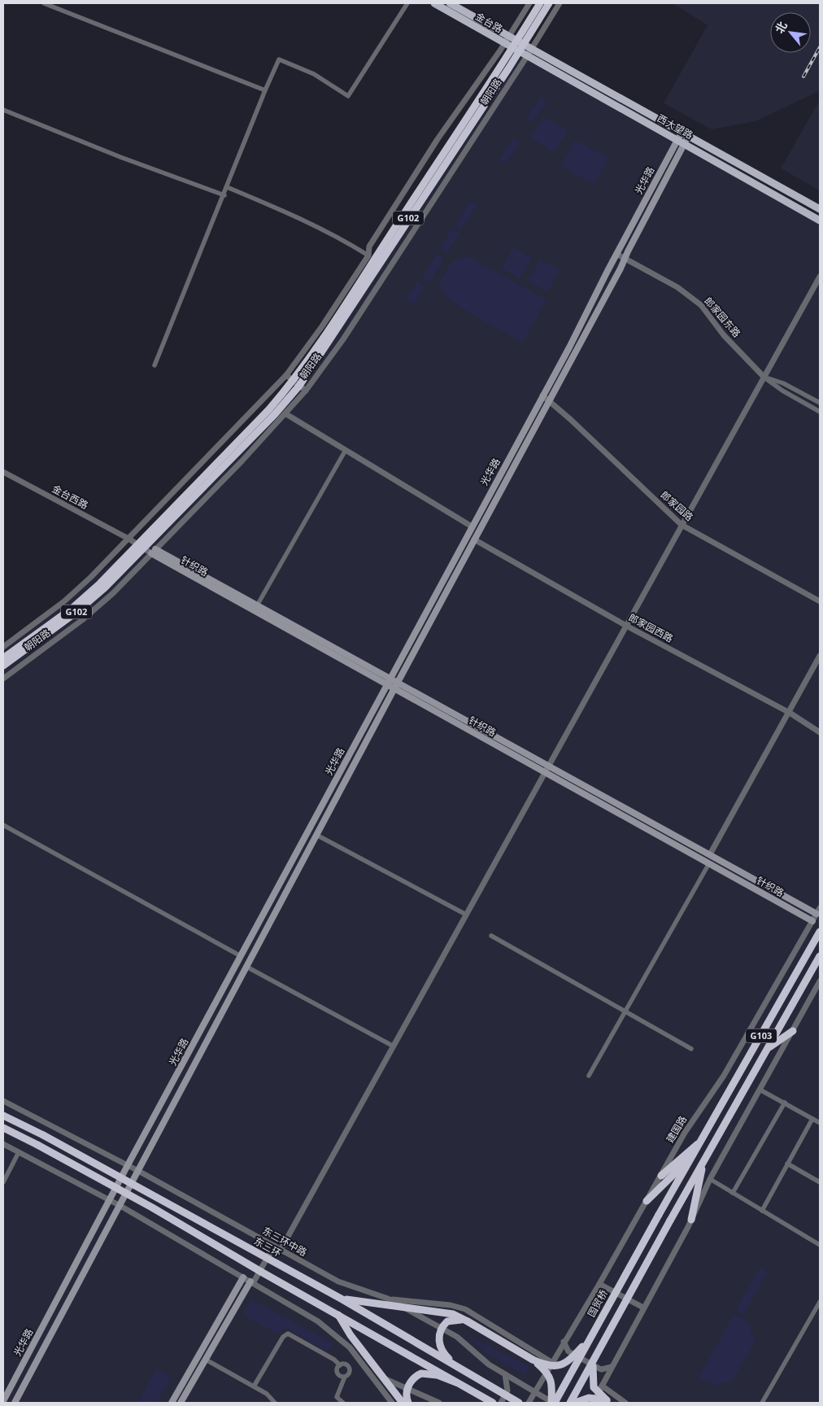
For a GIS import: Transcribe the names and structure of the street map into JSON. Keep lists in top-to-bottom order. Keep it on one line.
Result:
{"streets":{"highway":["朝阳路","G102","G103","东三环","国贸桥"],"main road":["金台路","西大望路","光华路","针织路"],"street":["郎家园东路","金台西路","郎家园路","郎家园西路","建国路","东三环中路"]},"crossings":[["金台路","朝阳路"],["金台路","西大望路"],["朝阳路","西大望路"],["朝阳路","金台西路"],["朝阳路","针织路"],["西大望路","光华路"],["光华路","郎家园东路"],["光华路","郎家园路"],["光华路","针织路"],["光华路","郎家园西路"],["光华路","东三环中路"],["金台西路","针织路"],["针织路","建国路"],["G103","国贸桥"],["建国路","东三环中路"],["东三环中路","国贸桥"]],"north":"top left"}
